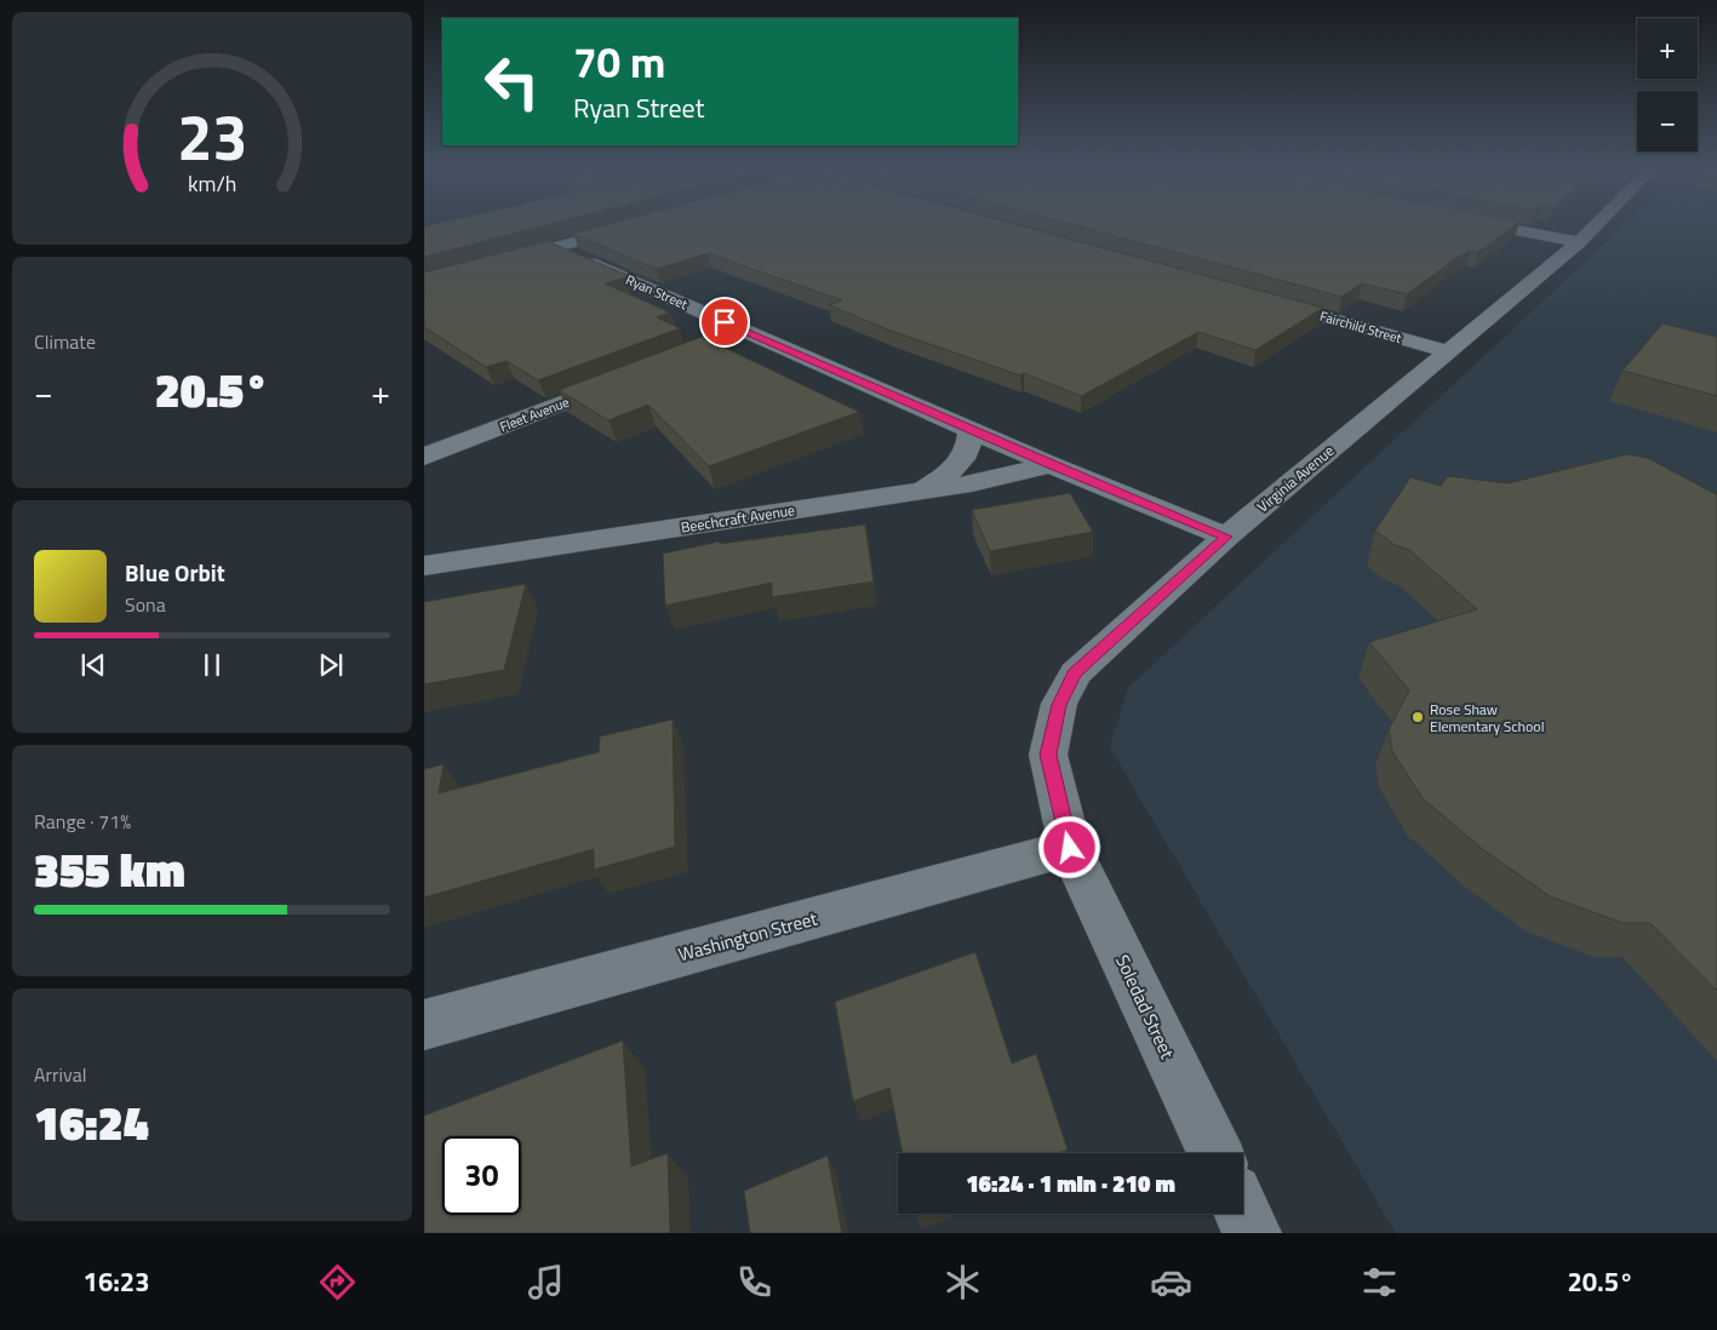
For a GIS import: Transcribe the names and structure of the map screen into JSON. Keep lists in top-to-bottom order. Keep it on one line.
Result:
{"streets":{"street":["Ryan Street","Fairchild Street","Fleet Avenue","Virginia Avenue","Beechcraft Avenue","Washington Street","Soledad Street"]},"crossings":[["Ryan Street","Virginia Avenue"],["Ryan Street","Beechcraft Avenue"],["Fairchild Street","Virginia Avenue"],["Virginia Avenue","Washington Street"],["Virginia Avenue","Soledad Street"],["Washington Street","Soledad Street"]],"places":["Rose Shaw Elementary School"],"page":{"map_buttons":["+","−"],"turn":["70 m","Ryan Street"],"tile":["Climate",["Range · 71%","355 km"],["Arrival","16:24"]],"heat":["−","20.5°","+"],"song":["Blue Orbit","Sona"],"limit":"30","trip":"16:24 · 1 min · 210 m","tabs":["16:23","20.5°"],"gauge":["23","km/h"]}}
